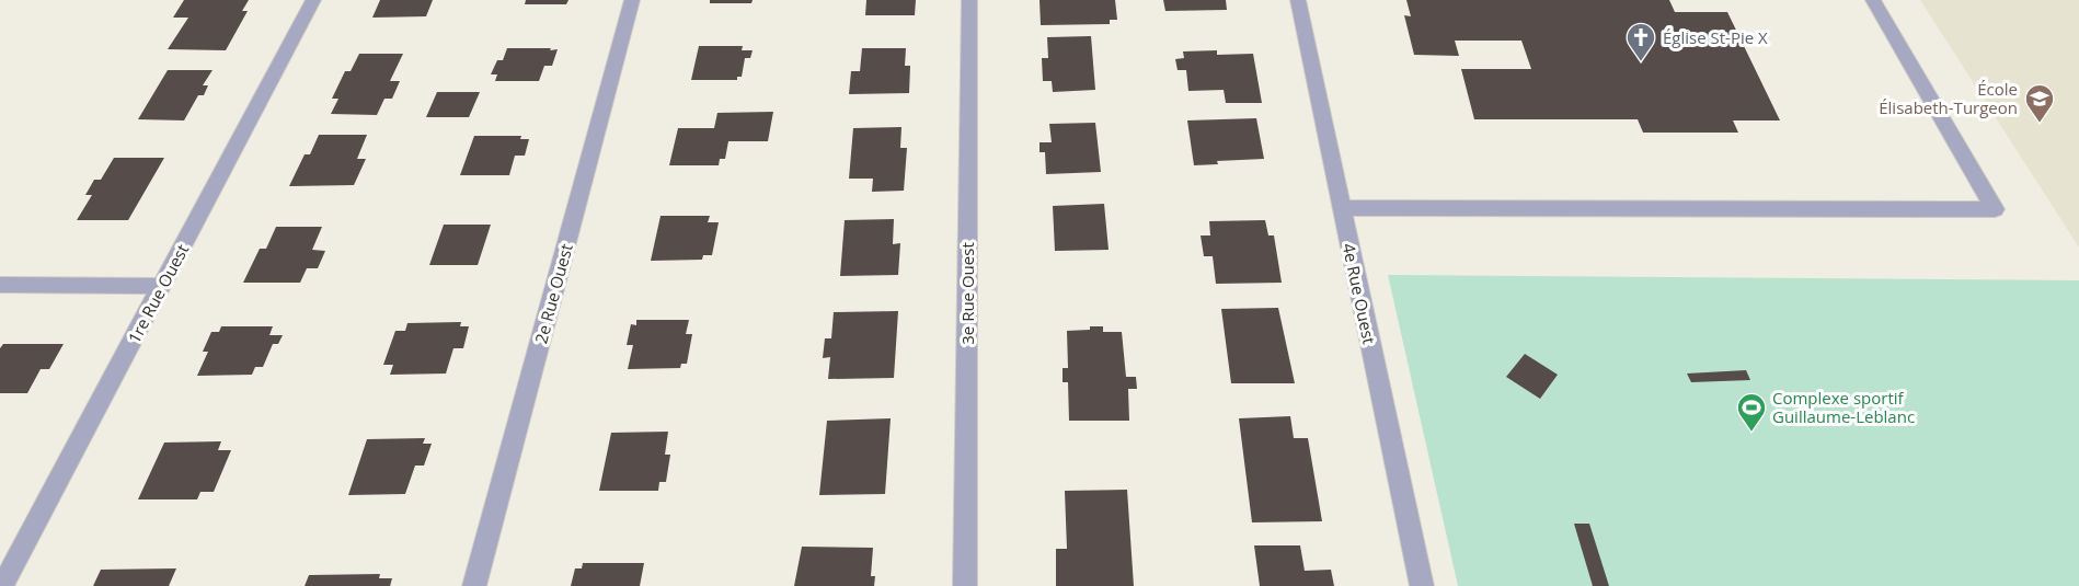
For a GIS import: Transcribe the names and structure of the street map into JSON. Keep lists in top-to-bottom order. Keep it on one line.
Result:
{"streets":{"street":["1re Rue Ouest","2e Rue Ouest","3e Rue Ouest","4e Rue Ouest"]},"places":{"church":["Église St-Pie X"],"school or university":["École Élisabeth-Turgeon"],"sports":["Complexe sportif Guillaume-Leblanc"]}}
